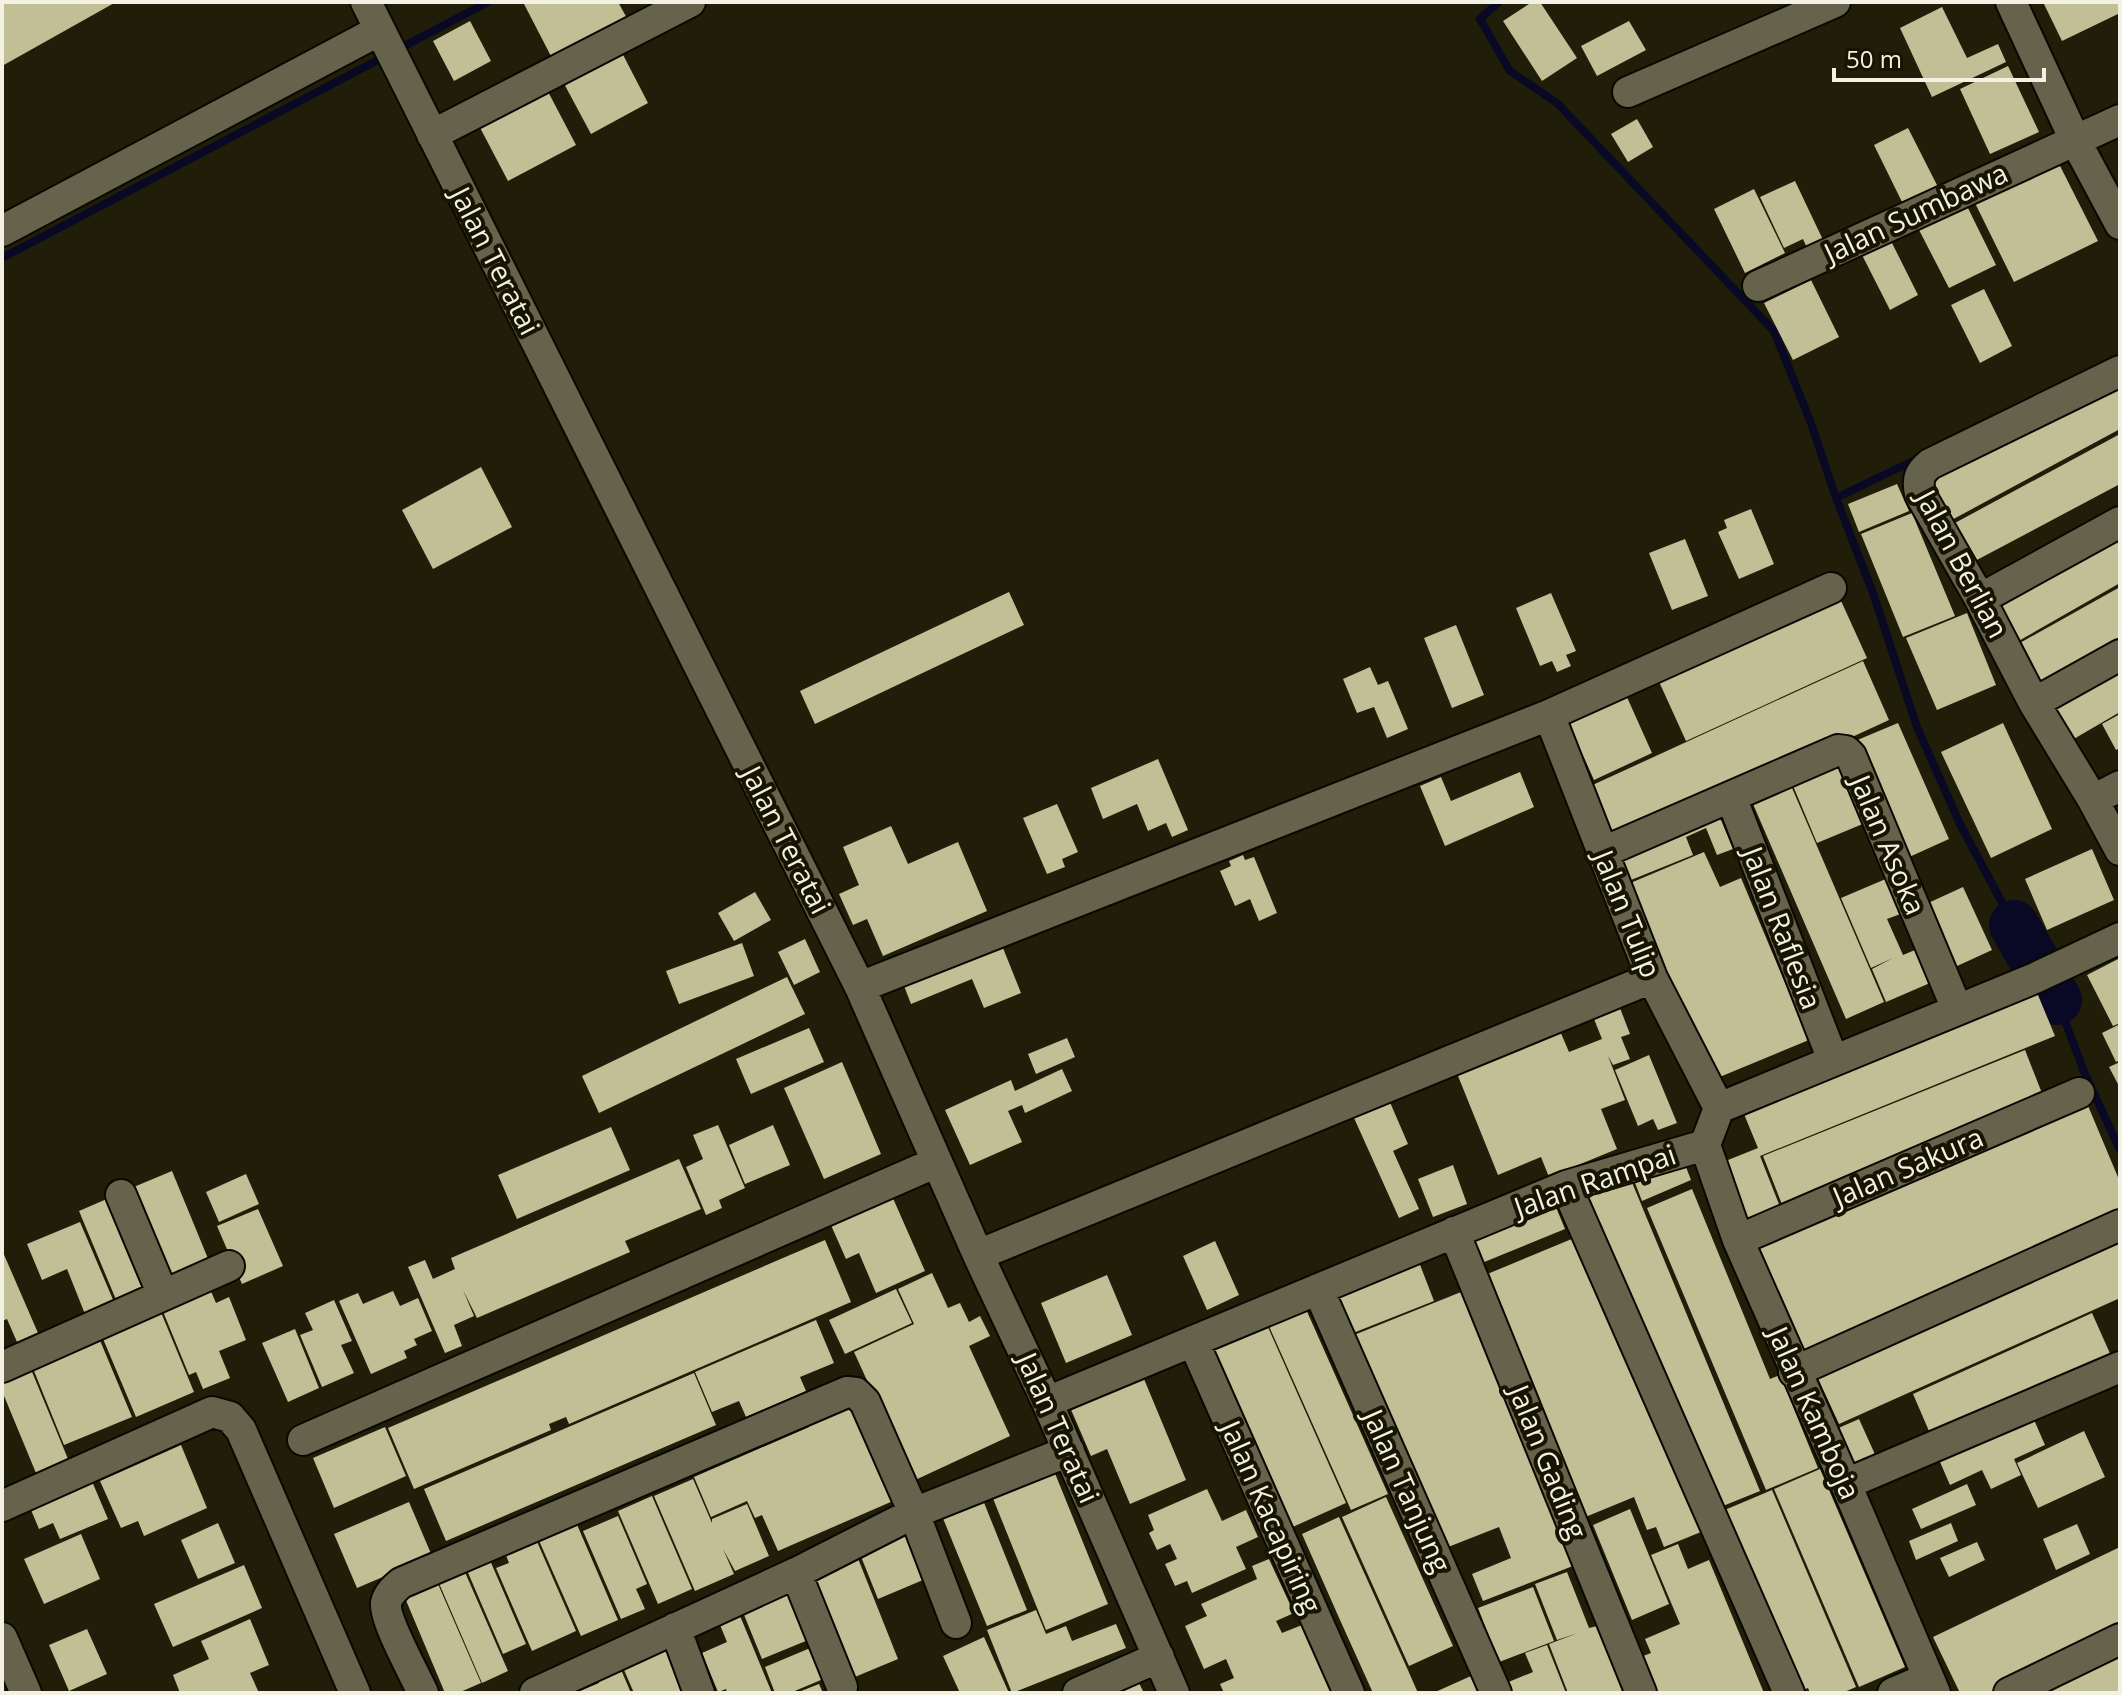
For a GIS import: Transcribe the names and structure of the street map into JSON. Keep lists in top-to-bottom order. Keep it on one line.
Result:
{"streets":{"street":["Jalan Sumbawa","Jalan Teratai","Jalan Berlian","Jalan Asoka","Jalan Tulip","Jalan Raflesia","Jalan Sakura","Jalan Rampai","Jalan Kamboja","Jalan Gading","Jalan Tanjung","Jalan Kacapiring"]},"crossings":[["Jalan Teratai","Jalan Rampai"],["Jalan Asoka","Jalan Tulip"],["Jalan Asoka","Jalan Raflesia"],["Jalan Tulip","Jalan Rampai"],["Jalan Sakura","Jalan Kamboja"],["Jalan Rampai","Jalan Kamboja"],["Jalan Rampai","Jalan Gading"],["Jalan Rampai","Jalan Tanjung"],["Jalan Rampai","Jalan Kacapiring"]],"scale_bar":"50 m"}
